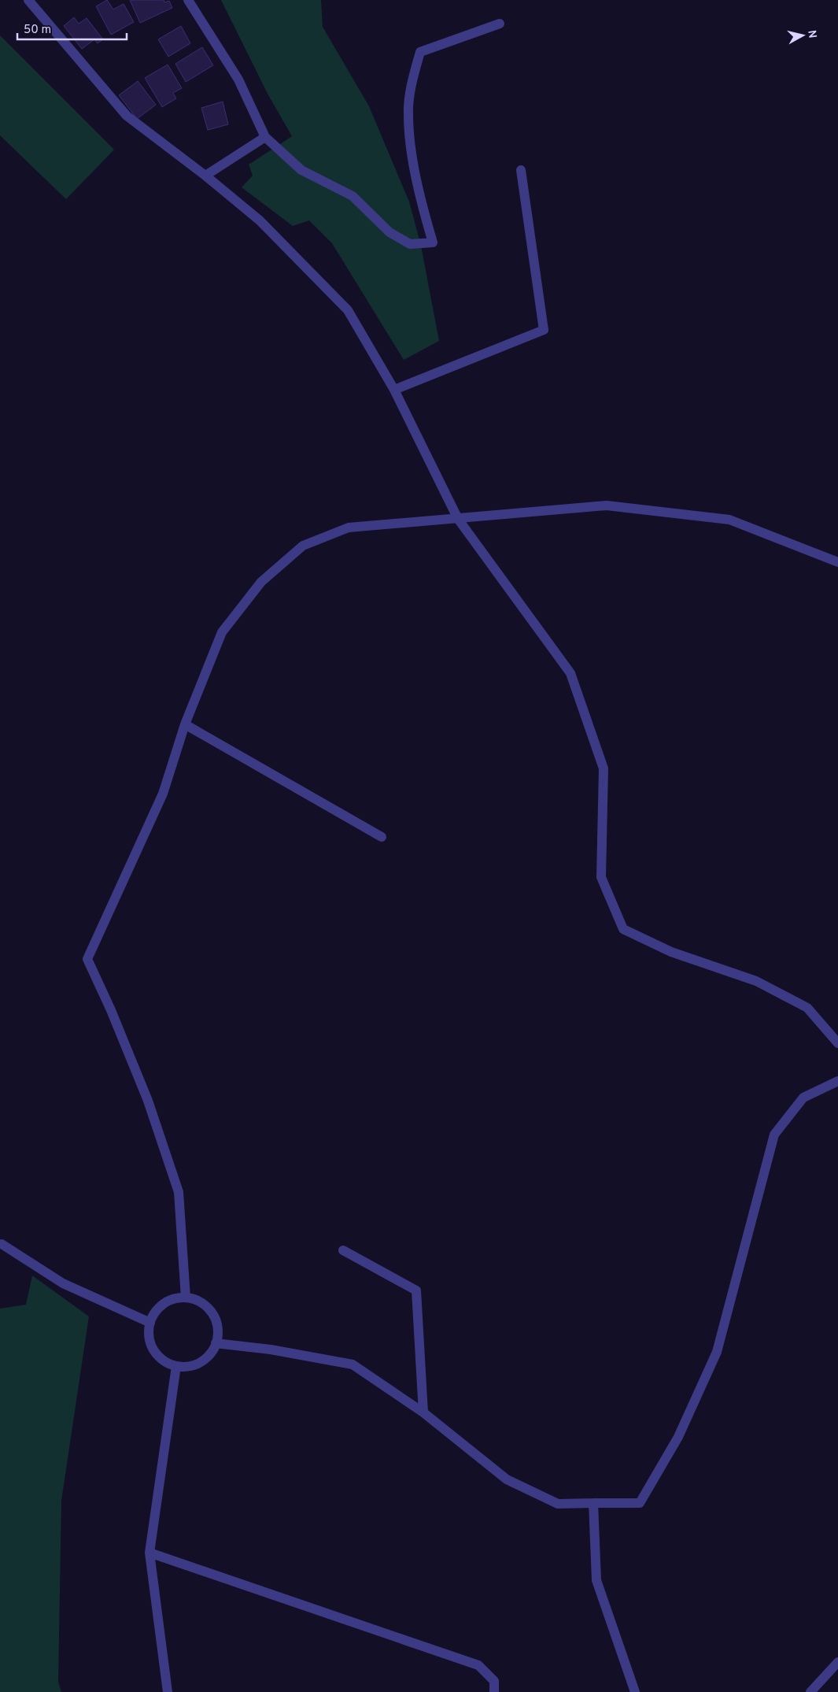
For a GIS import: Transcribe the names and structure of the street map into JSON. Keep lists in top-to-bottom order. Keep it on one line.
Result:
{"scale_bar":"50 m","north":"right"}
